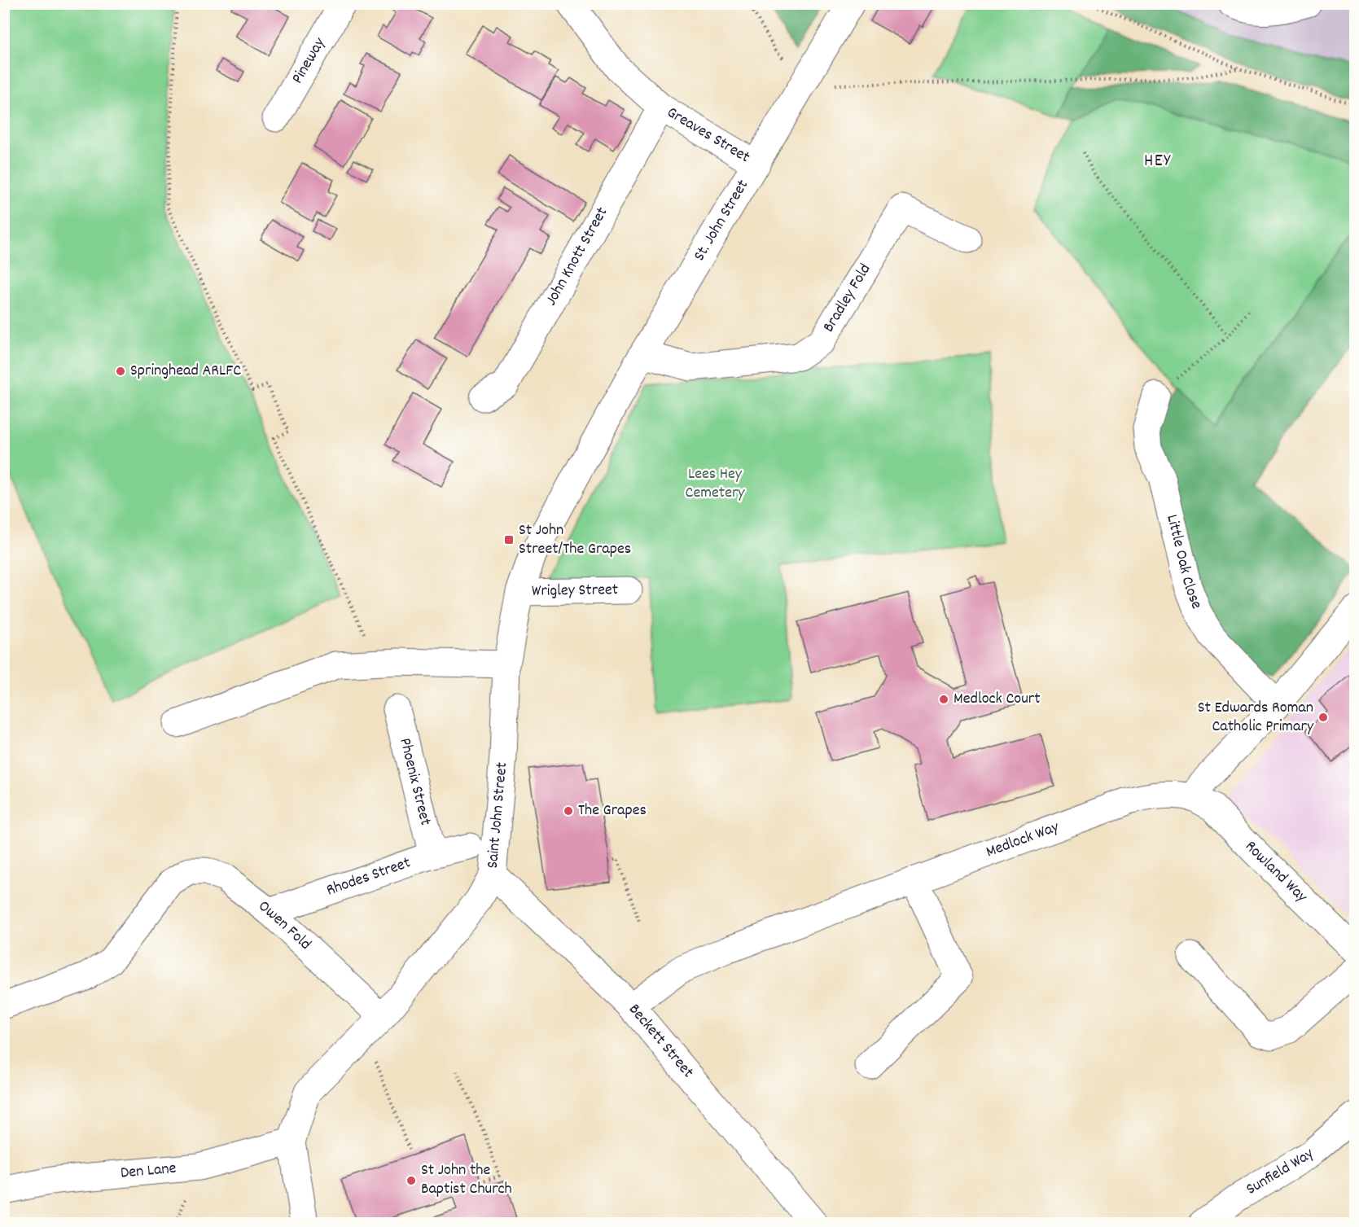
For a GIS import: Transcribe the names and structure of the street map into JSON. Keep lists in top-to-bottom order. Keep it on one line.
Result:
{"streets":{"street":["Pineway","Greaves Street","St. John Street","John Knott Street","Bradley Fold","Little Oak Close","Wrigley Street","Phoenix Street","Saint John Street","Medlock Way","Rowland Way","Rhodes Street","Owen Fold","Beckett Street","Den Lane","Sunfield Way"]},"crossings":[["Greaves Street","St. John Street"],["Greaves Street","John Knott Street"],["St. John Street","Bradley Fold"],["St. John Street","Saint John Street"],["Wrigley Street","Saint John Street"],["Phoenix Street","Rhodes Street"],["Saint John Street","Owen Fold"],["Saint John Street","Beckett Street"],["Saint John Street","Den Lane"],["Medlock Way","Rowland Way"],["Medlock Way","Beckett Street"],["Rhodes Street","Owen Fold"]],"districts":["HEY"],"parks":["Lees Hey Cemetery"],"places":{"other":["Springhead ARLFC","Medlock Court","St Edwards Roman Catholic Primary","The Grapes","St John the Baptist Church"],"transit":["St John Street/The Grapes"]}}
